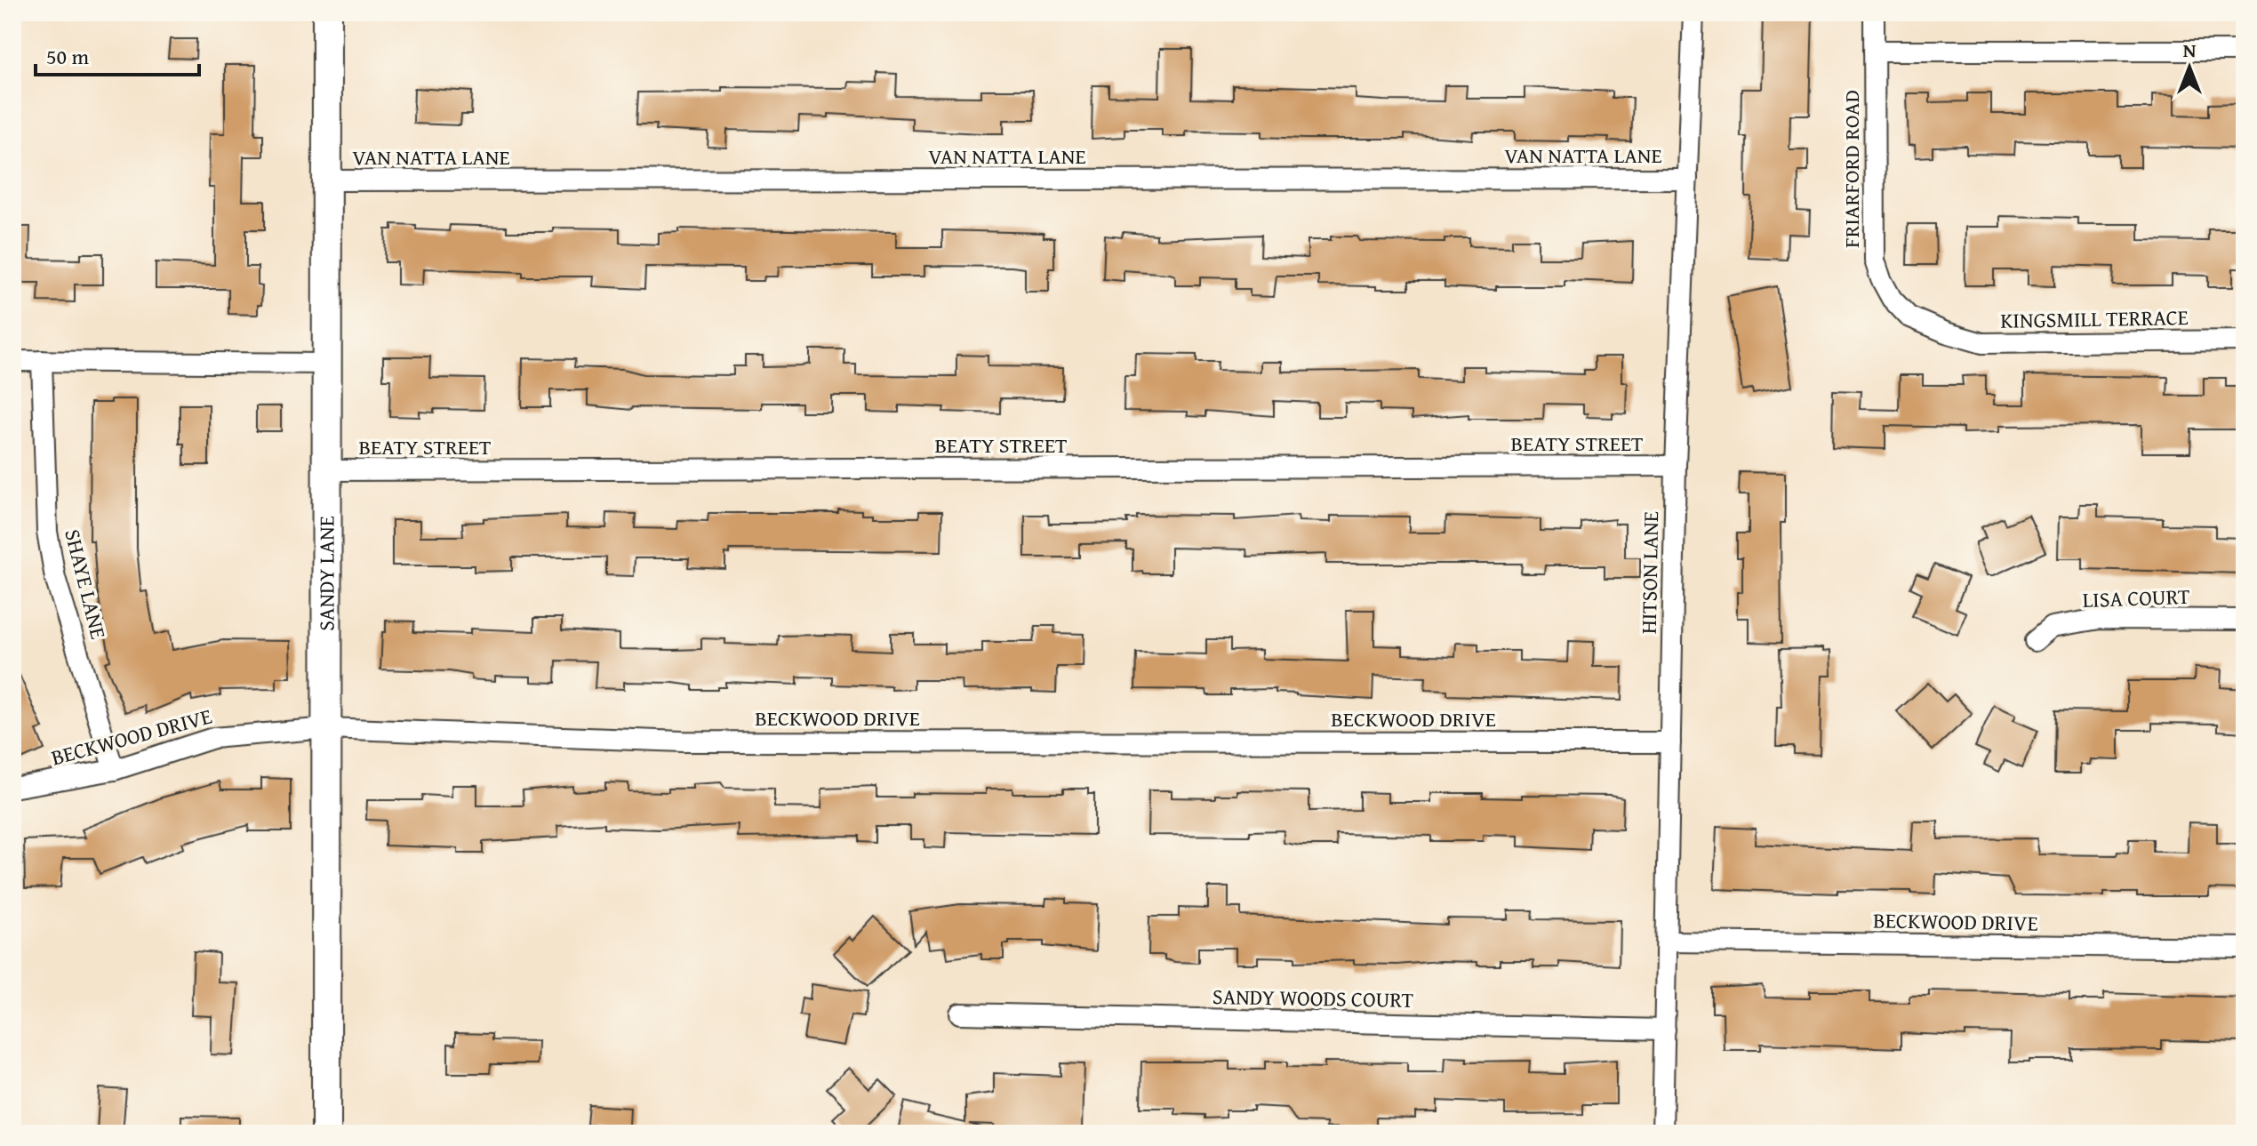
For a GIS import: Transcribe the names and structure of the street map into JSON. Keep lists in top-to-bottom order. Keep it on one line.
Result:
{"streets":{"street":["VAN NATTA LANE","FRIARFORD ROAD","KINGSMILL TERRACE","BEATY STREET","SANDY LANE","HITSON LANE","SHAYE LANE","LISA COURT","BECKWOOD DRIVE","SANDY WOODS COURT"]},"crossings":[["VAN NATTA LANE","SANDY LANE"],["VAN NATTA LANE","HITSON LANE"],["FRIARFORD ROAD","KINGSMILL TERRACE"],["BEATY STREET","SANDY LANE"],["BEATY STREET","HITSON LANE"],["SANDY LANE","BECKWOOD DRIVE"],["HITSON LANE","BECKWOOD DRIVE"],["HITSON LANE","SANDY WOODS COURT"],["SHAYE LANE","BECKWOOD DRIVE"]],"scale_bar":"50 m","north":"top"}
